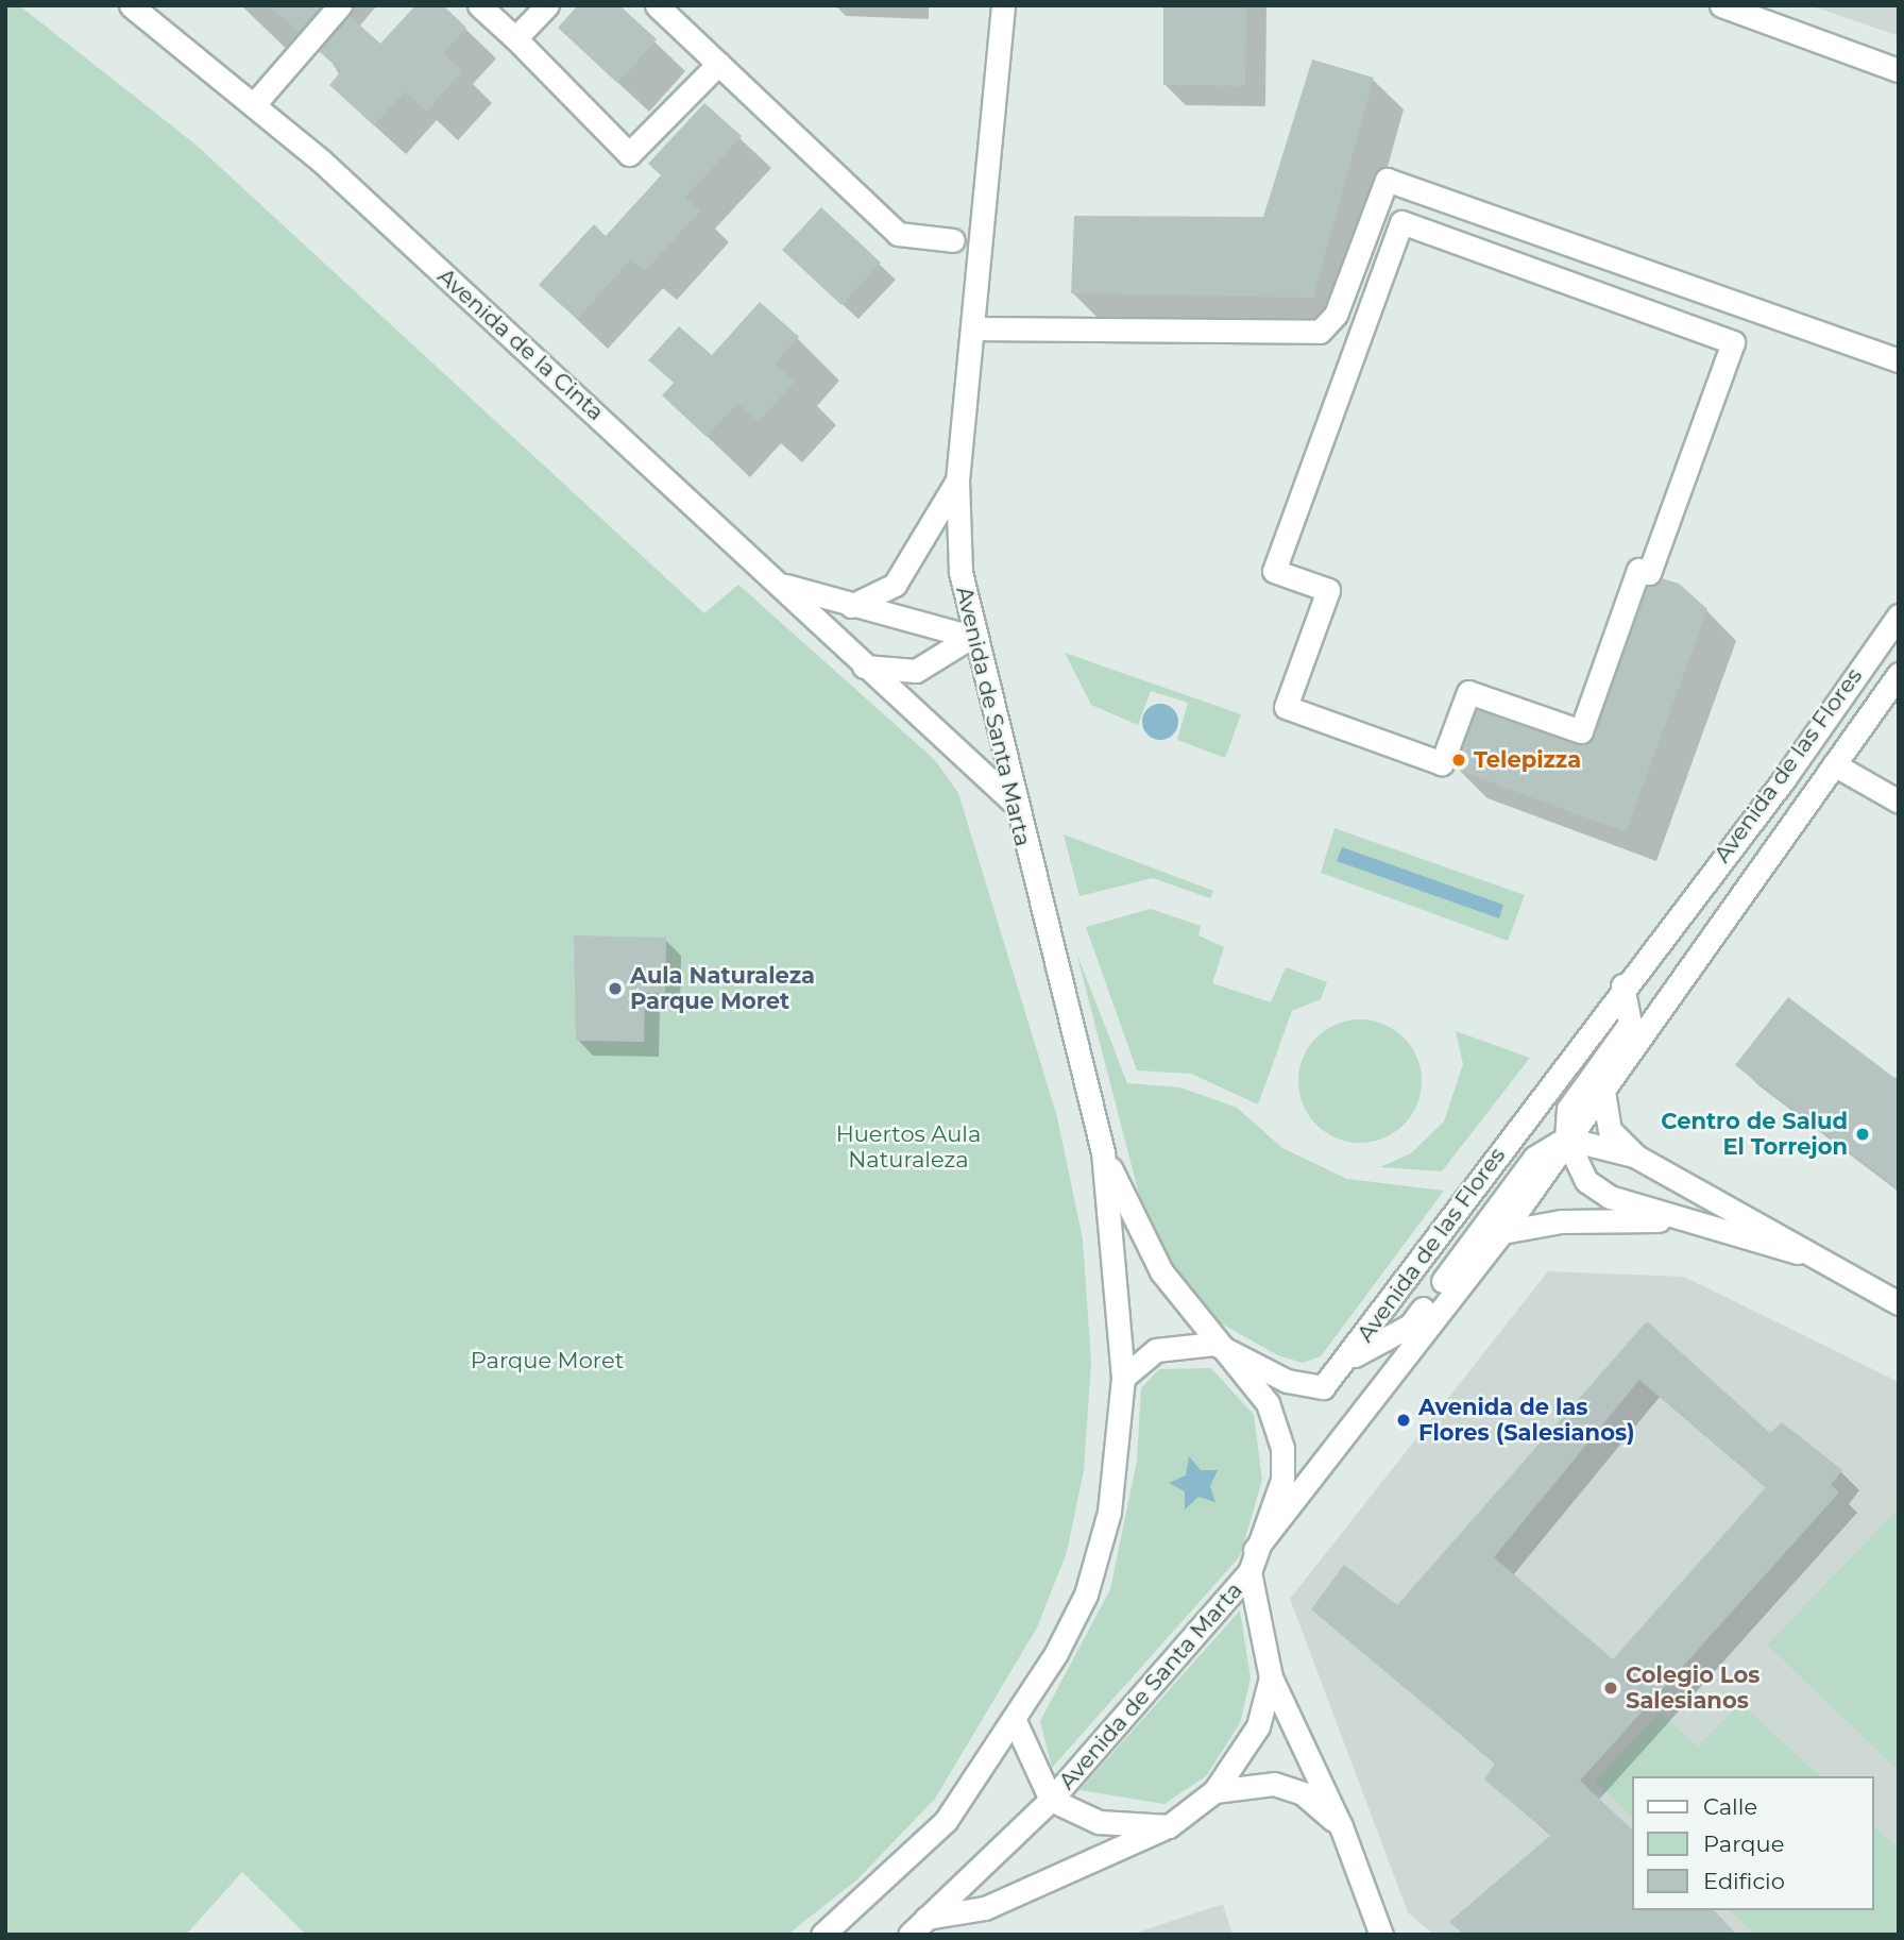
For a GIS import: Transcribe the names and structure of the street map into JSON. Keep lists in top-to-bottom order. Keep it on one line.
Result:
{"streets":{"street":["Avenida de la Cinta","Avenida de Santa Marta","Avenida de las Flores"]},"crossings":[["Avenida de la Cinta","Avenida de Santa Marta"],["Avenida de Santa Marta","Avenida de las Flores"]],"parks":["Huertos Aula Naturaleza","Parque Moret"],"places":["Telepizza","Aula Naturaleza Parque Moret","Centro de Salud El Torrejon","Avenida de las Flores (Salesianos)","Colegio Los Salesianos"],"legend":["Calle","Parque","Edificio"]}
